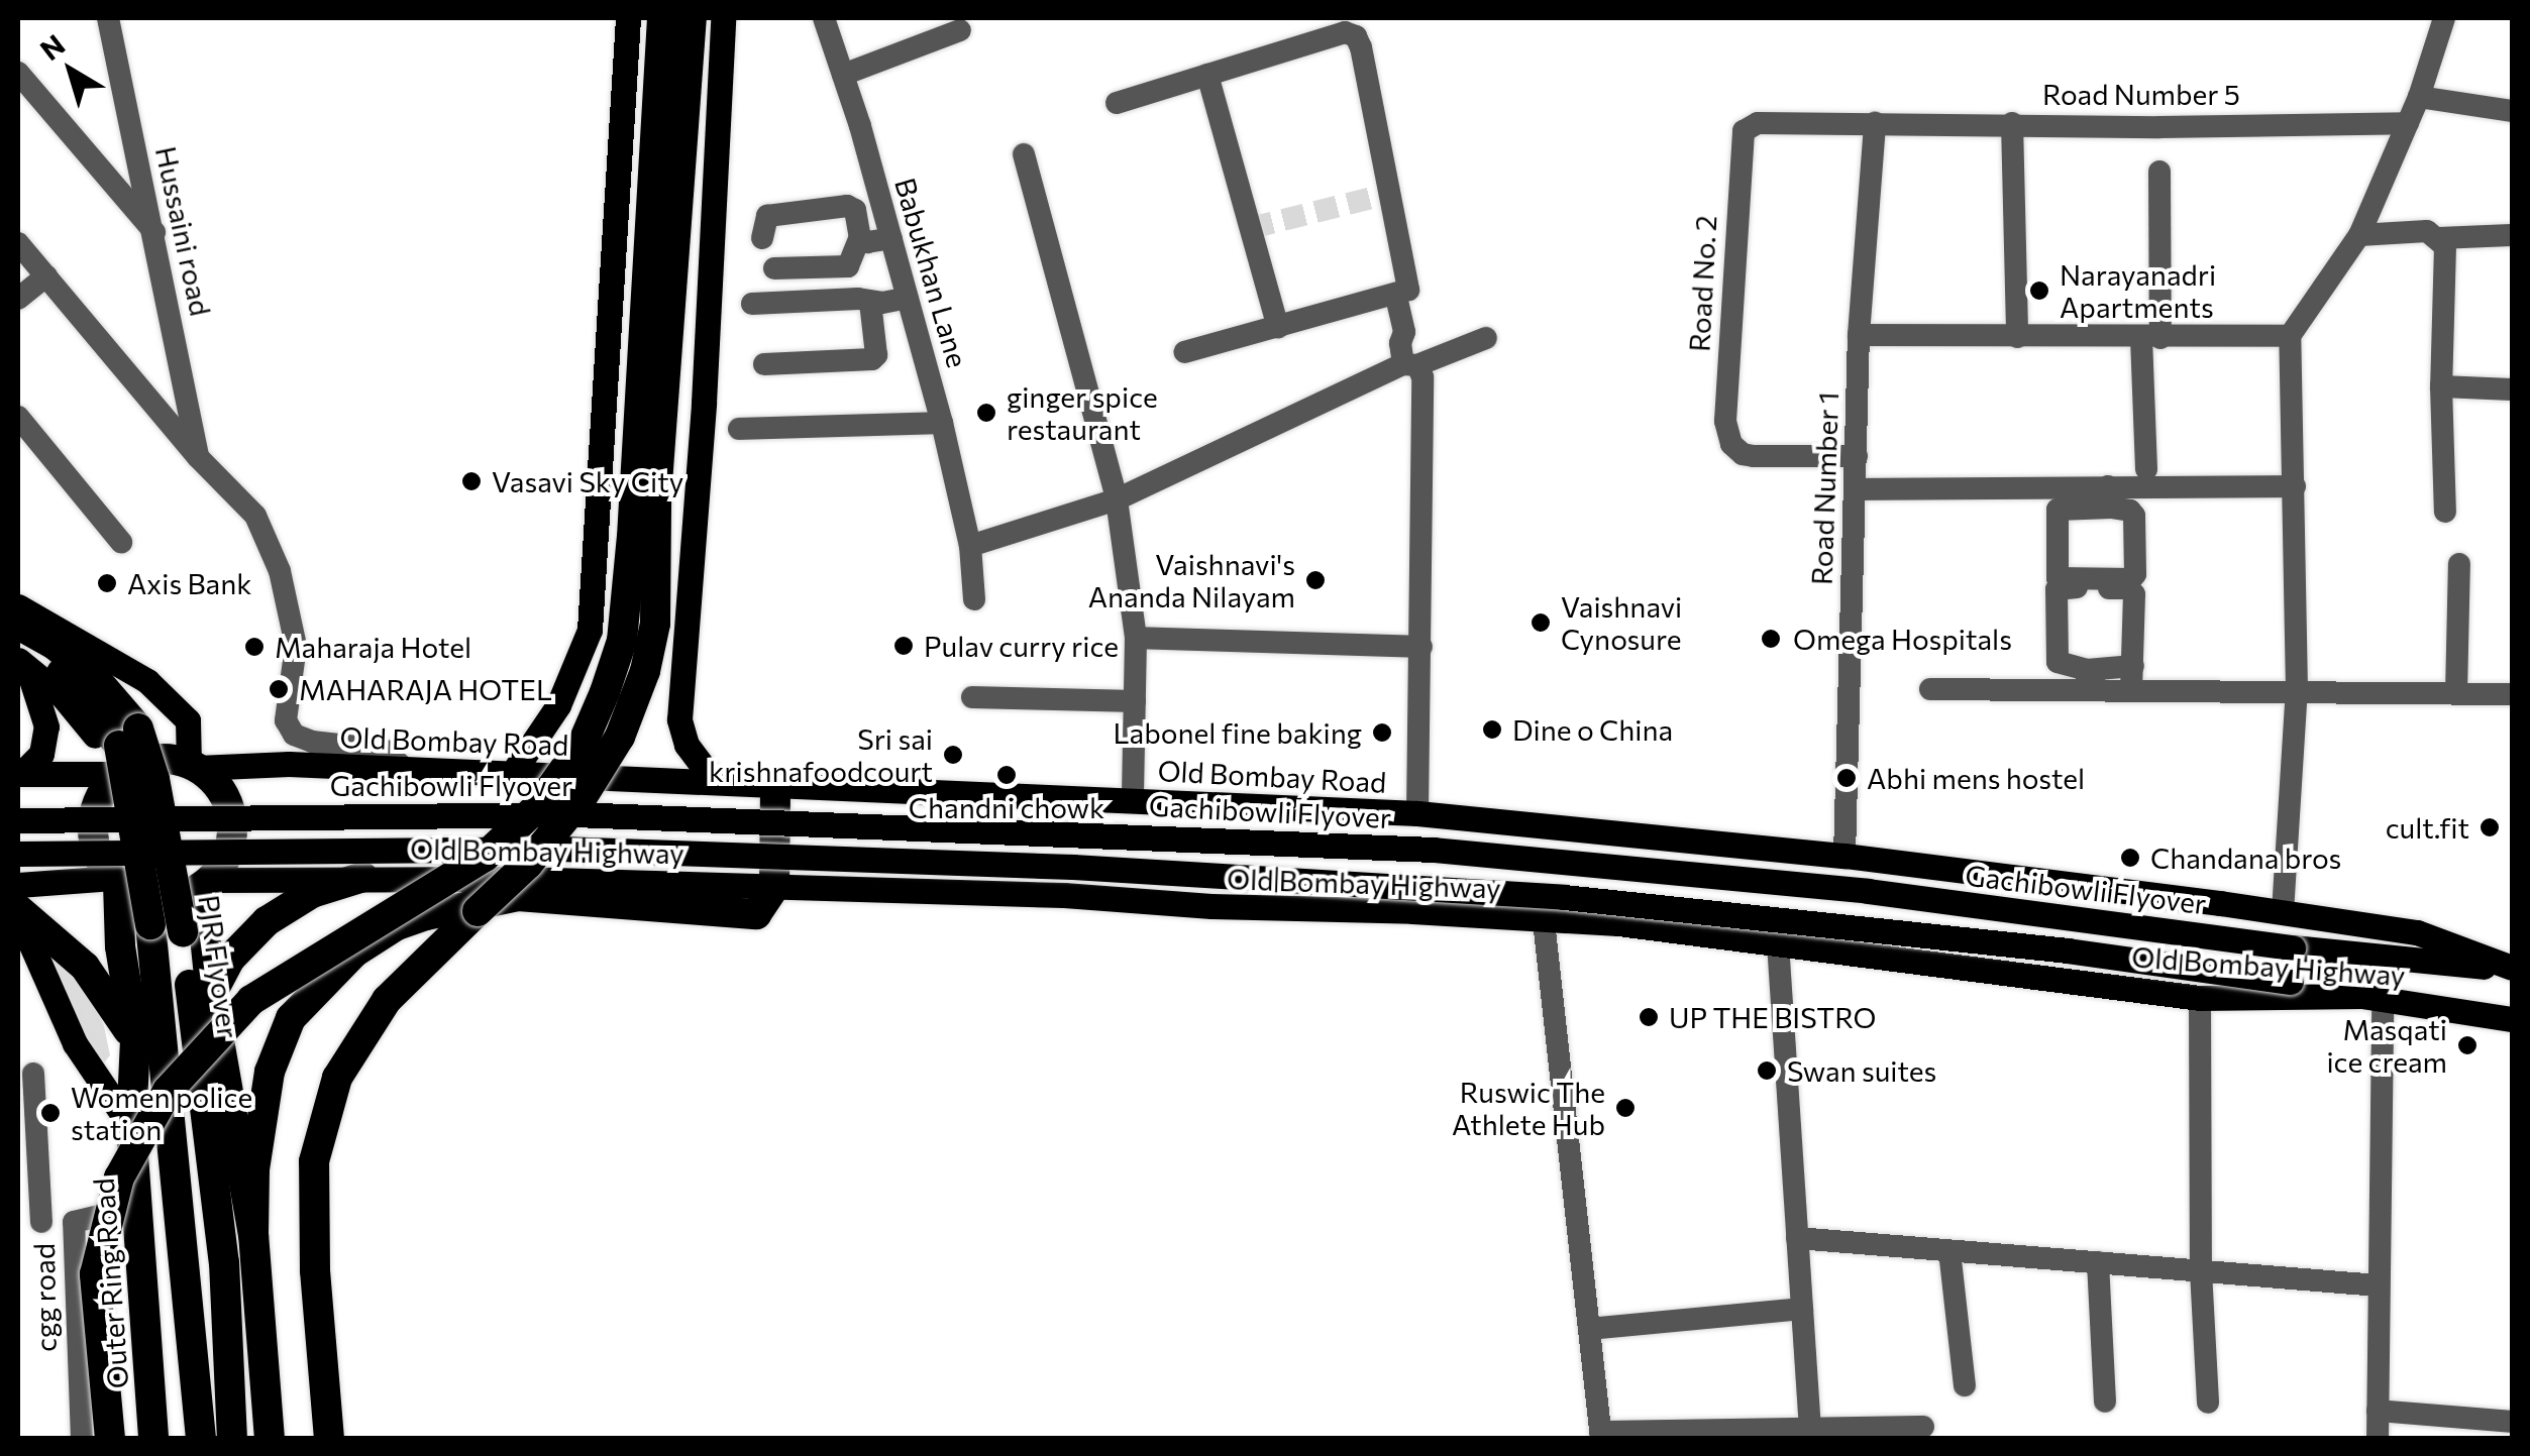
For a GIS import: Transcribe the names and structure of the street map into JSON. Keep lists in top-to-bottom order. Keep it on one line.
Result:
{"streets":{"highway":["PJR Flyover","Outer Ring Road"],"main road":["Old Bombay Road","Gachibowli Flyover","Old Bombay Highway"],"street":["Road Number 5","Hussaini road","Babukhan Lane","Road No. 2","Road Number 1","cgg road"]},"crossings":[["Road Number 5","Road No. 2"],["Road Number 5","Road Number 1"],["Road No. 2","Road Number 1"],["Road Number 1","Old Bombay Road"],["Old Bombay Road","Gachibowli Flyover"],["Old Bombay Road","Old Bombay Highway"],["Old Bombay Road","Outer Ring Road"],["Old Bombay Highway","Outer Ring Road"],["Outer Ring Road","cgg road"]],"places":["Narayanadri Apartments","ginger spice restaurant","Vasavi Sky City","Vaishnavi's Ananda Nilayam","Axis Bank","Vaishnavi Cynosure","Omega Hospitals","Pulav curry rice","Maharaja Hotel","MAHARAJA HOTEL","Dine o China","Labonel fine baking","Sri sai krishnafoodcourt","Chandni chowk","Abhi mens hostel","cult.fit","Chandana bros","UP THE BISTRO","Masqati ice cream","Swan suites","Ruswic The Athlete Hub","Women police station"],"north":"top left"}
